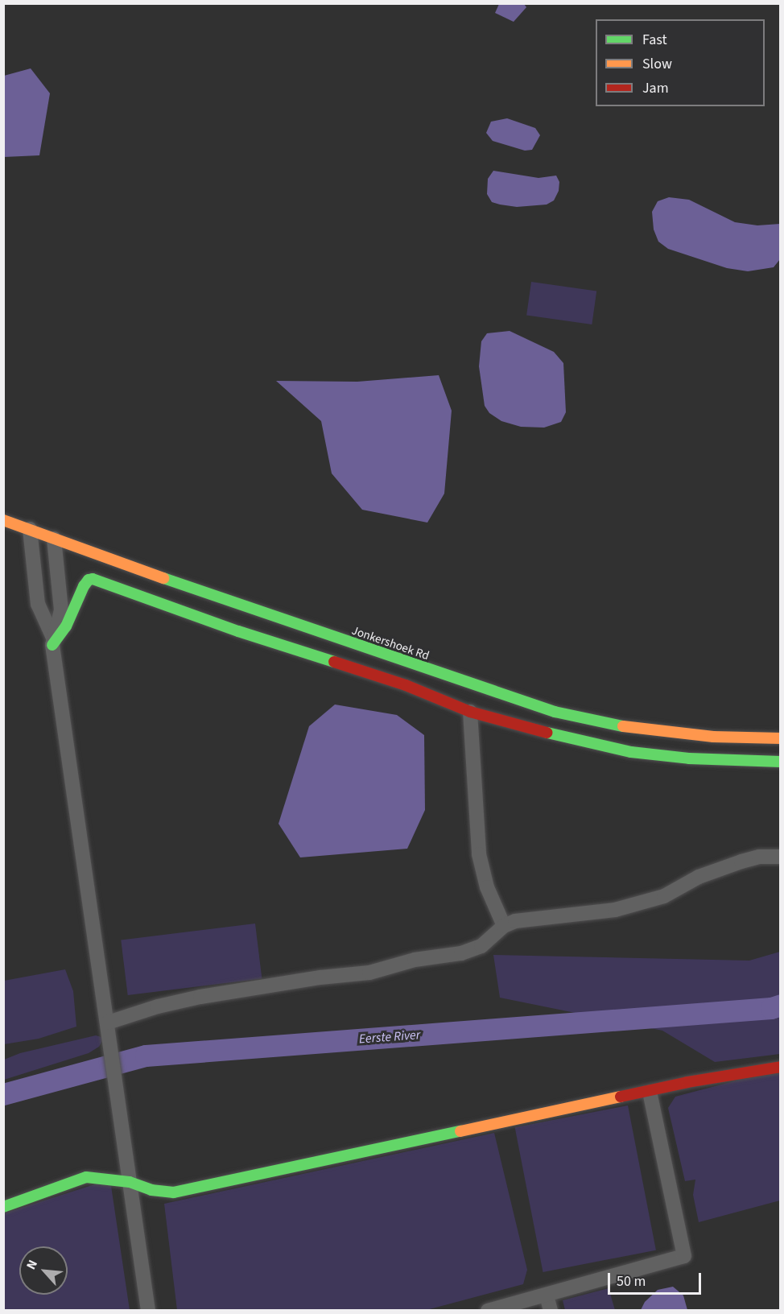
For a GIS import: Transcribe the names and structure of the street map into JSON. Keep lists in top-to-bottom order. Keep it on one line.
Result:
{"streets":{"street":["Jonkershoek Rd"]},"water":["Eerste River"],"legend":["Fast","Slow","Jam"],"scale_bar":"50 m","north":"top left"}
